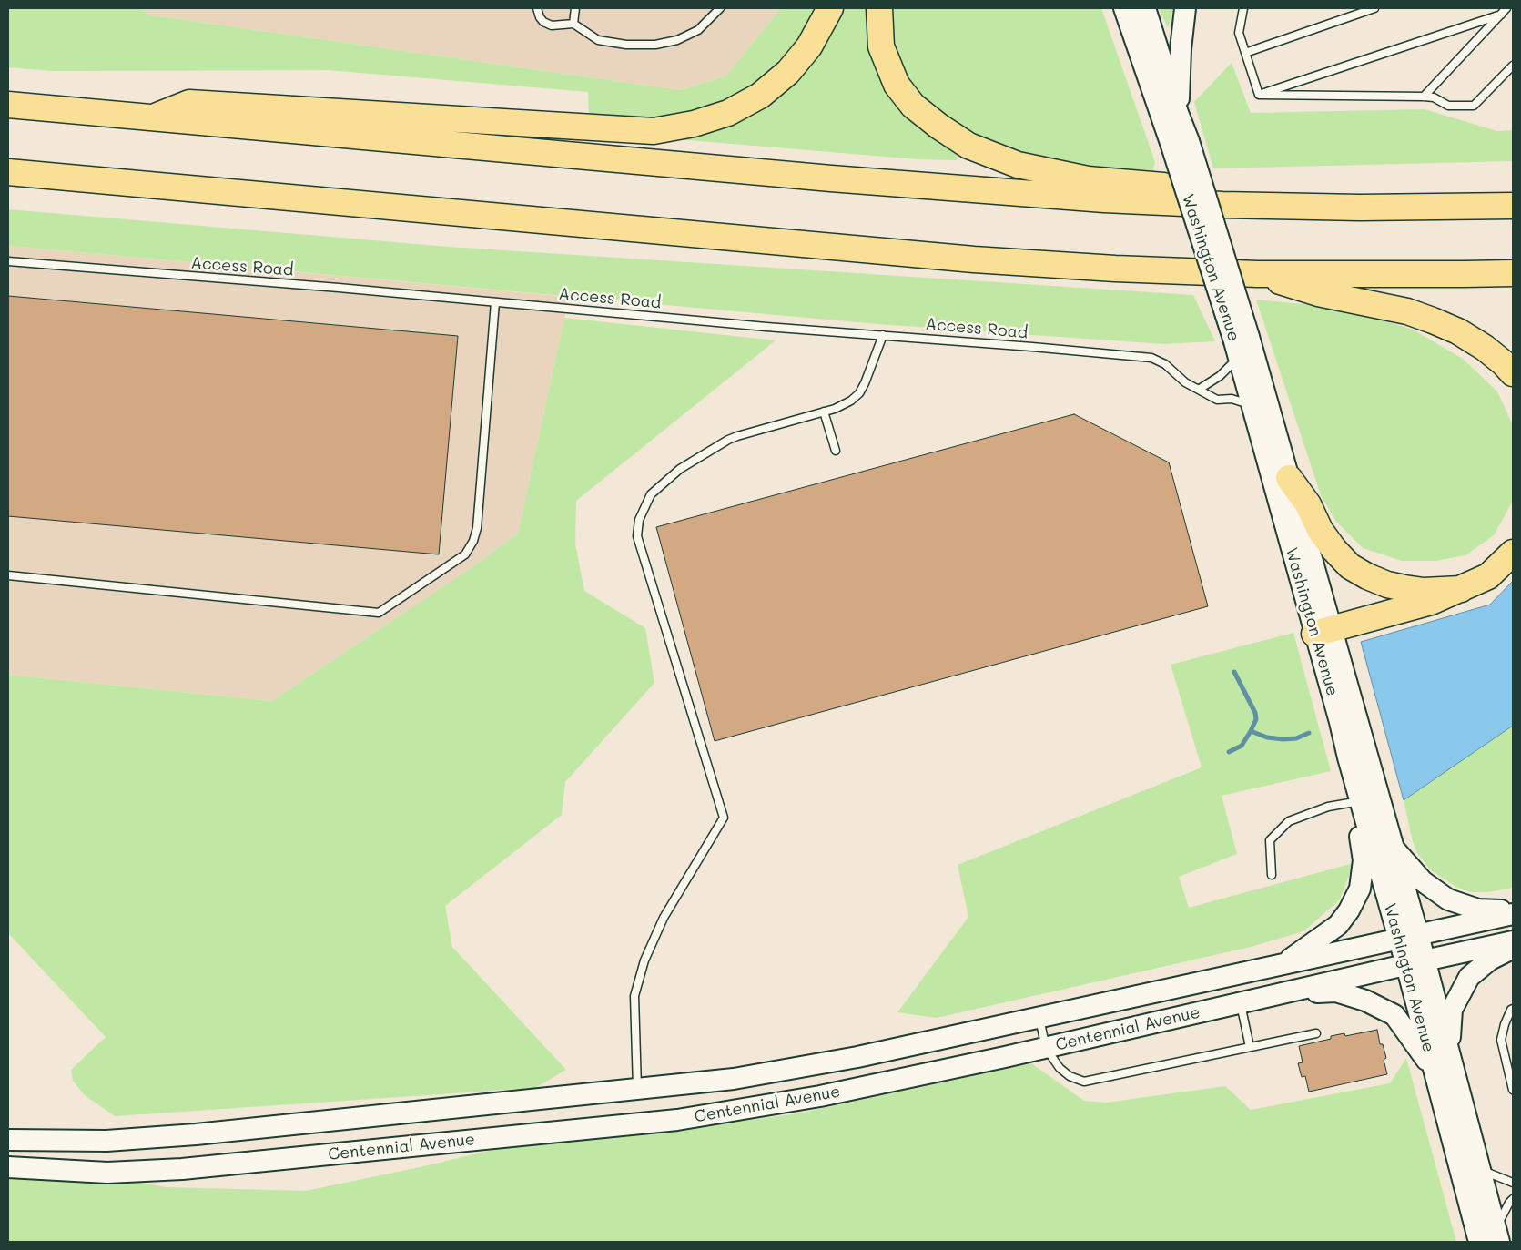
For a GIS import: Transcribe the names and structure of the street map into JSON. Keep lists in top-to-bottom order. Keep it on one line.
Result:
{"streets":{"main road":["Washington Avenue","Centennial Avenue"],"lane":["Access Road"]},"crossings":[["Access Road","Washington Avenue"],["Washington Avenue","Centennial Avenue"]]}
